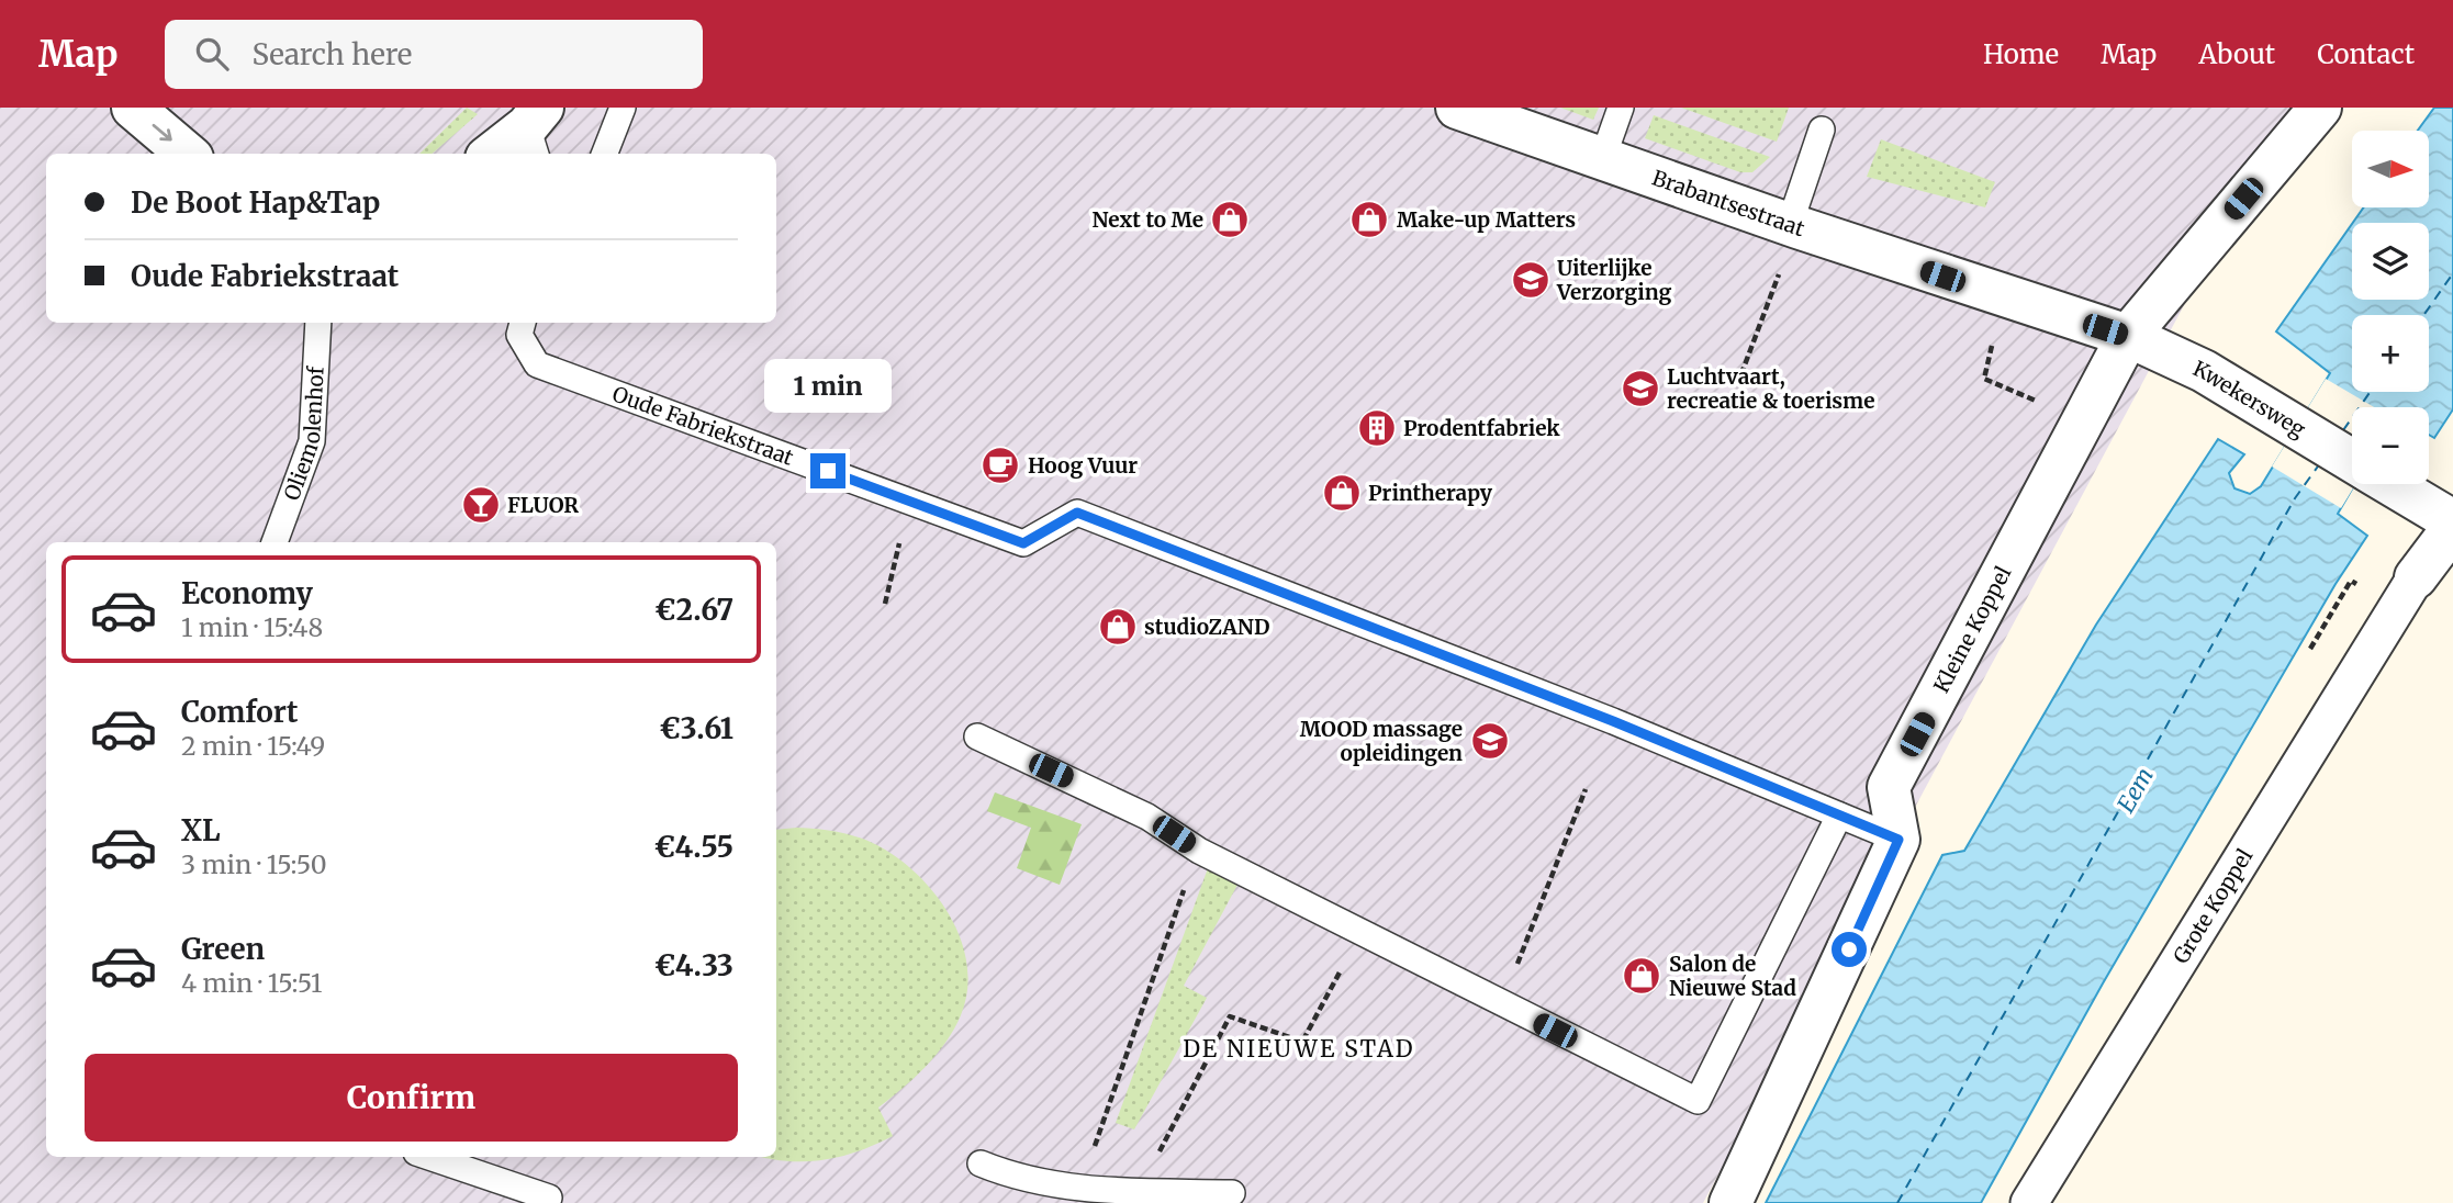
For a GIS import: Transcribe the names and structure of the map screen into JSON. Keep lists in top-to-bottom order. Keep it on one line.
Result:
{"streets":{"street":["Brabantsestraat","Kwekersweg","Kleine Koppel","Grote Koppel"],"lane":["Oude Fabriekstraat","Oliemolenhof"]},"crossings":[["Brabantsestraat","Kwekersweg"],["Brabantsestraat","Kleine Koppel"],["Kwekersweg","Kleine Koppel"],["Kwekersweg","Grote Koppel"],["Oude Fabriekstraat","Kleine Koppel"]],"districts":["DE NIEUWE STAD"],"water":["Eem"],"places":{"shop":["Next to Me","Make-up Matters","Printherapy","studioZAND","Salon de Nieuwe Stad"],"school or university":["Uiterlijke Verzorging","Luchtvaart, recreatie & toerisme","MOOD massage opleidingen"],"building":["Prodentfabriek"],"cafe":["Hoog Vuur"],"bar":["FLUOR"]},"north":"right","page":{"header":"Map","search":"Search here","nav":["Home","Map","About","Contact"],"map_buttons":["+","−"],"banner":["De Boot Hap&Tap","Oude Fabriekstraat"],"bubble":"1 min","list":[{"name":"Economy","note":"1 min · 15:48","value":"€2.67"},{"name":"Comfort","note":"2 min · 15:49","value":"€3.61"},{"name":"XL","note":"3 min · 15:50","value":"€4.55"},{"name":"Green","note":"4 min · 15:51","value":"€4.33"}],"buttons":"Confirm"}}
